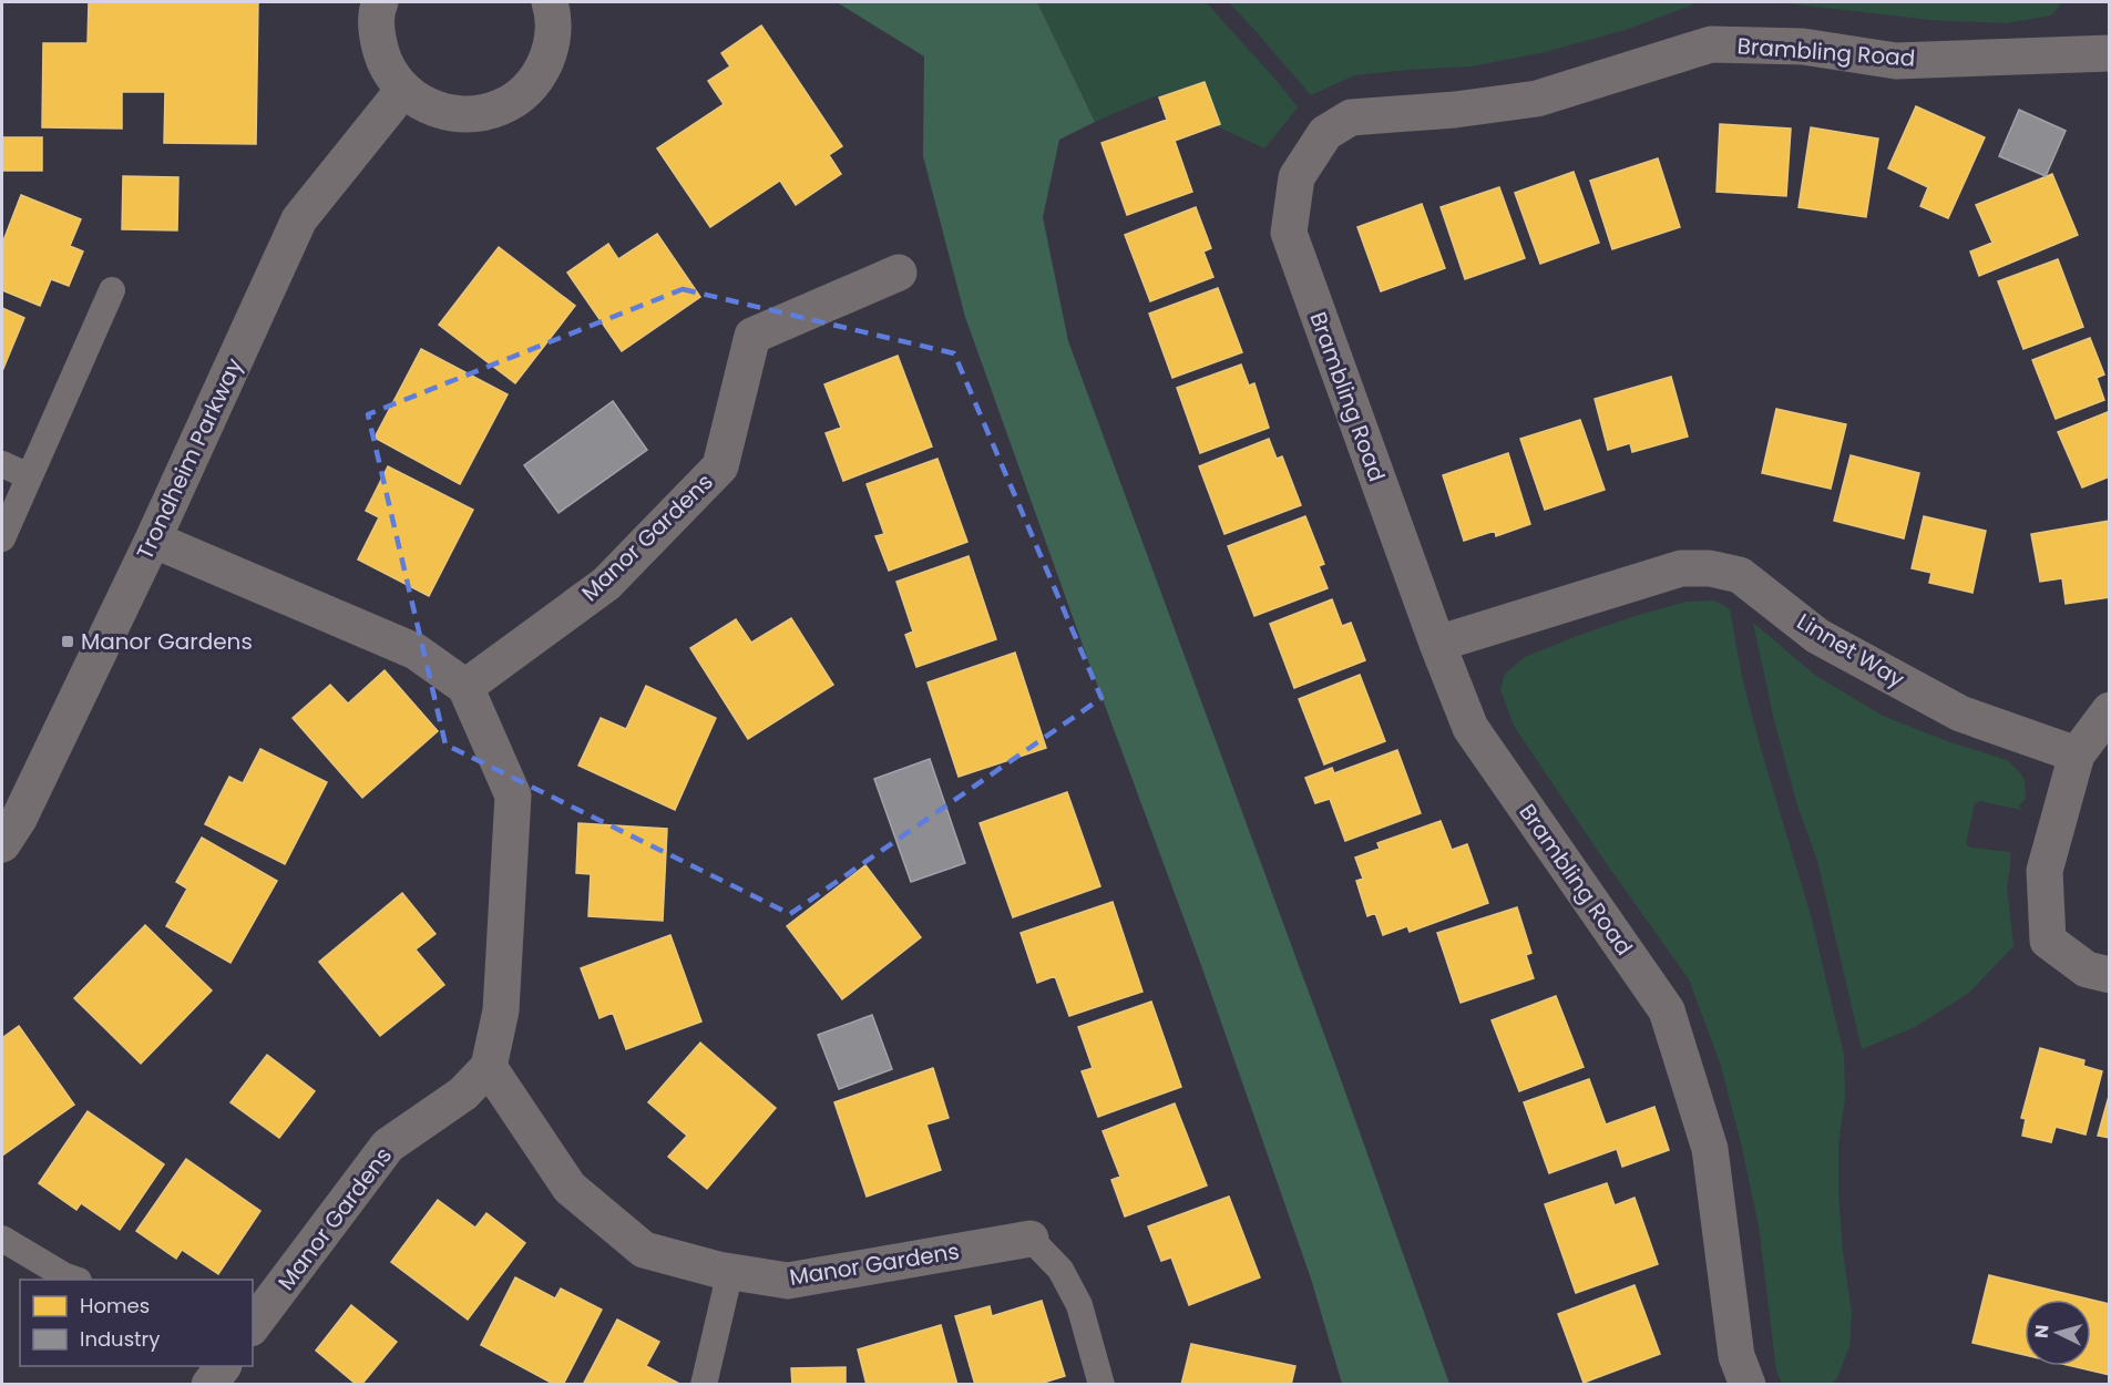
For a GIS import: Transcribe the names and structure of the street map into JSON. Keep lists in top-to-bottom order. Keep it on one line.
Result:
{"streets":{"street":["Brambling Road","Trondheim Parkway","Manor Gardens","Linnet Way"]},"crossings":[["Brambling Road","Linnet Way"]],"places":{"transit":["Manor Gardens"]},"legend":["Homes","Industry"],"north":"left"}
